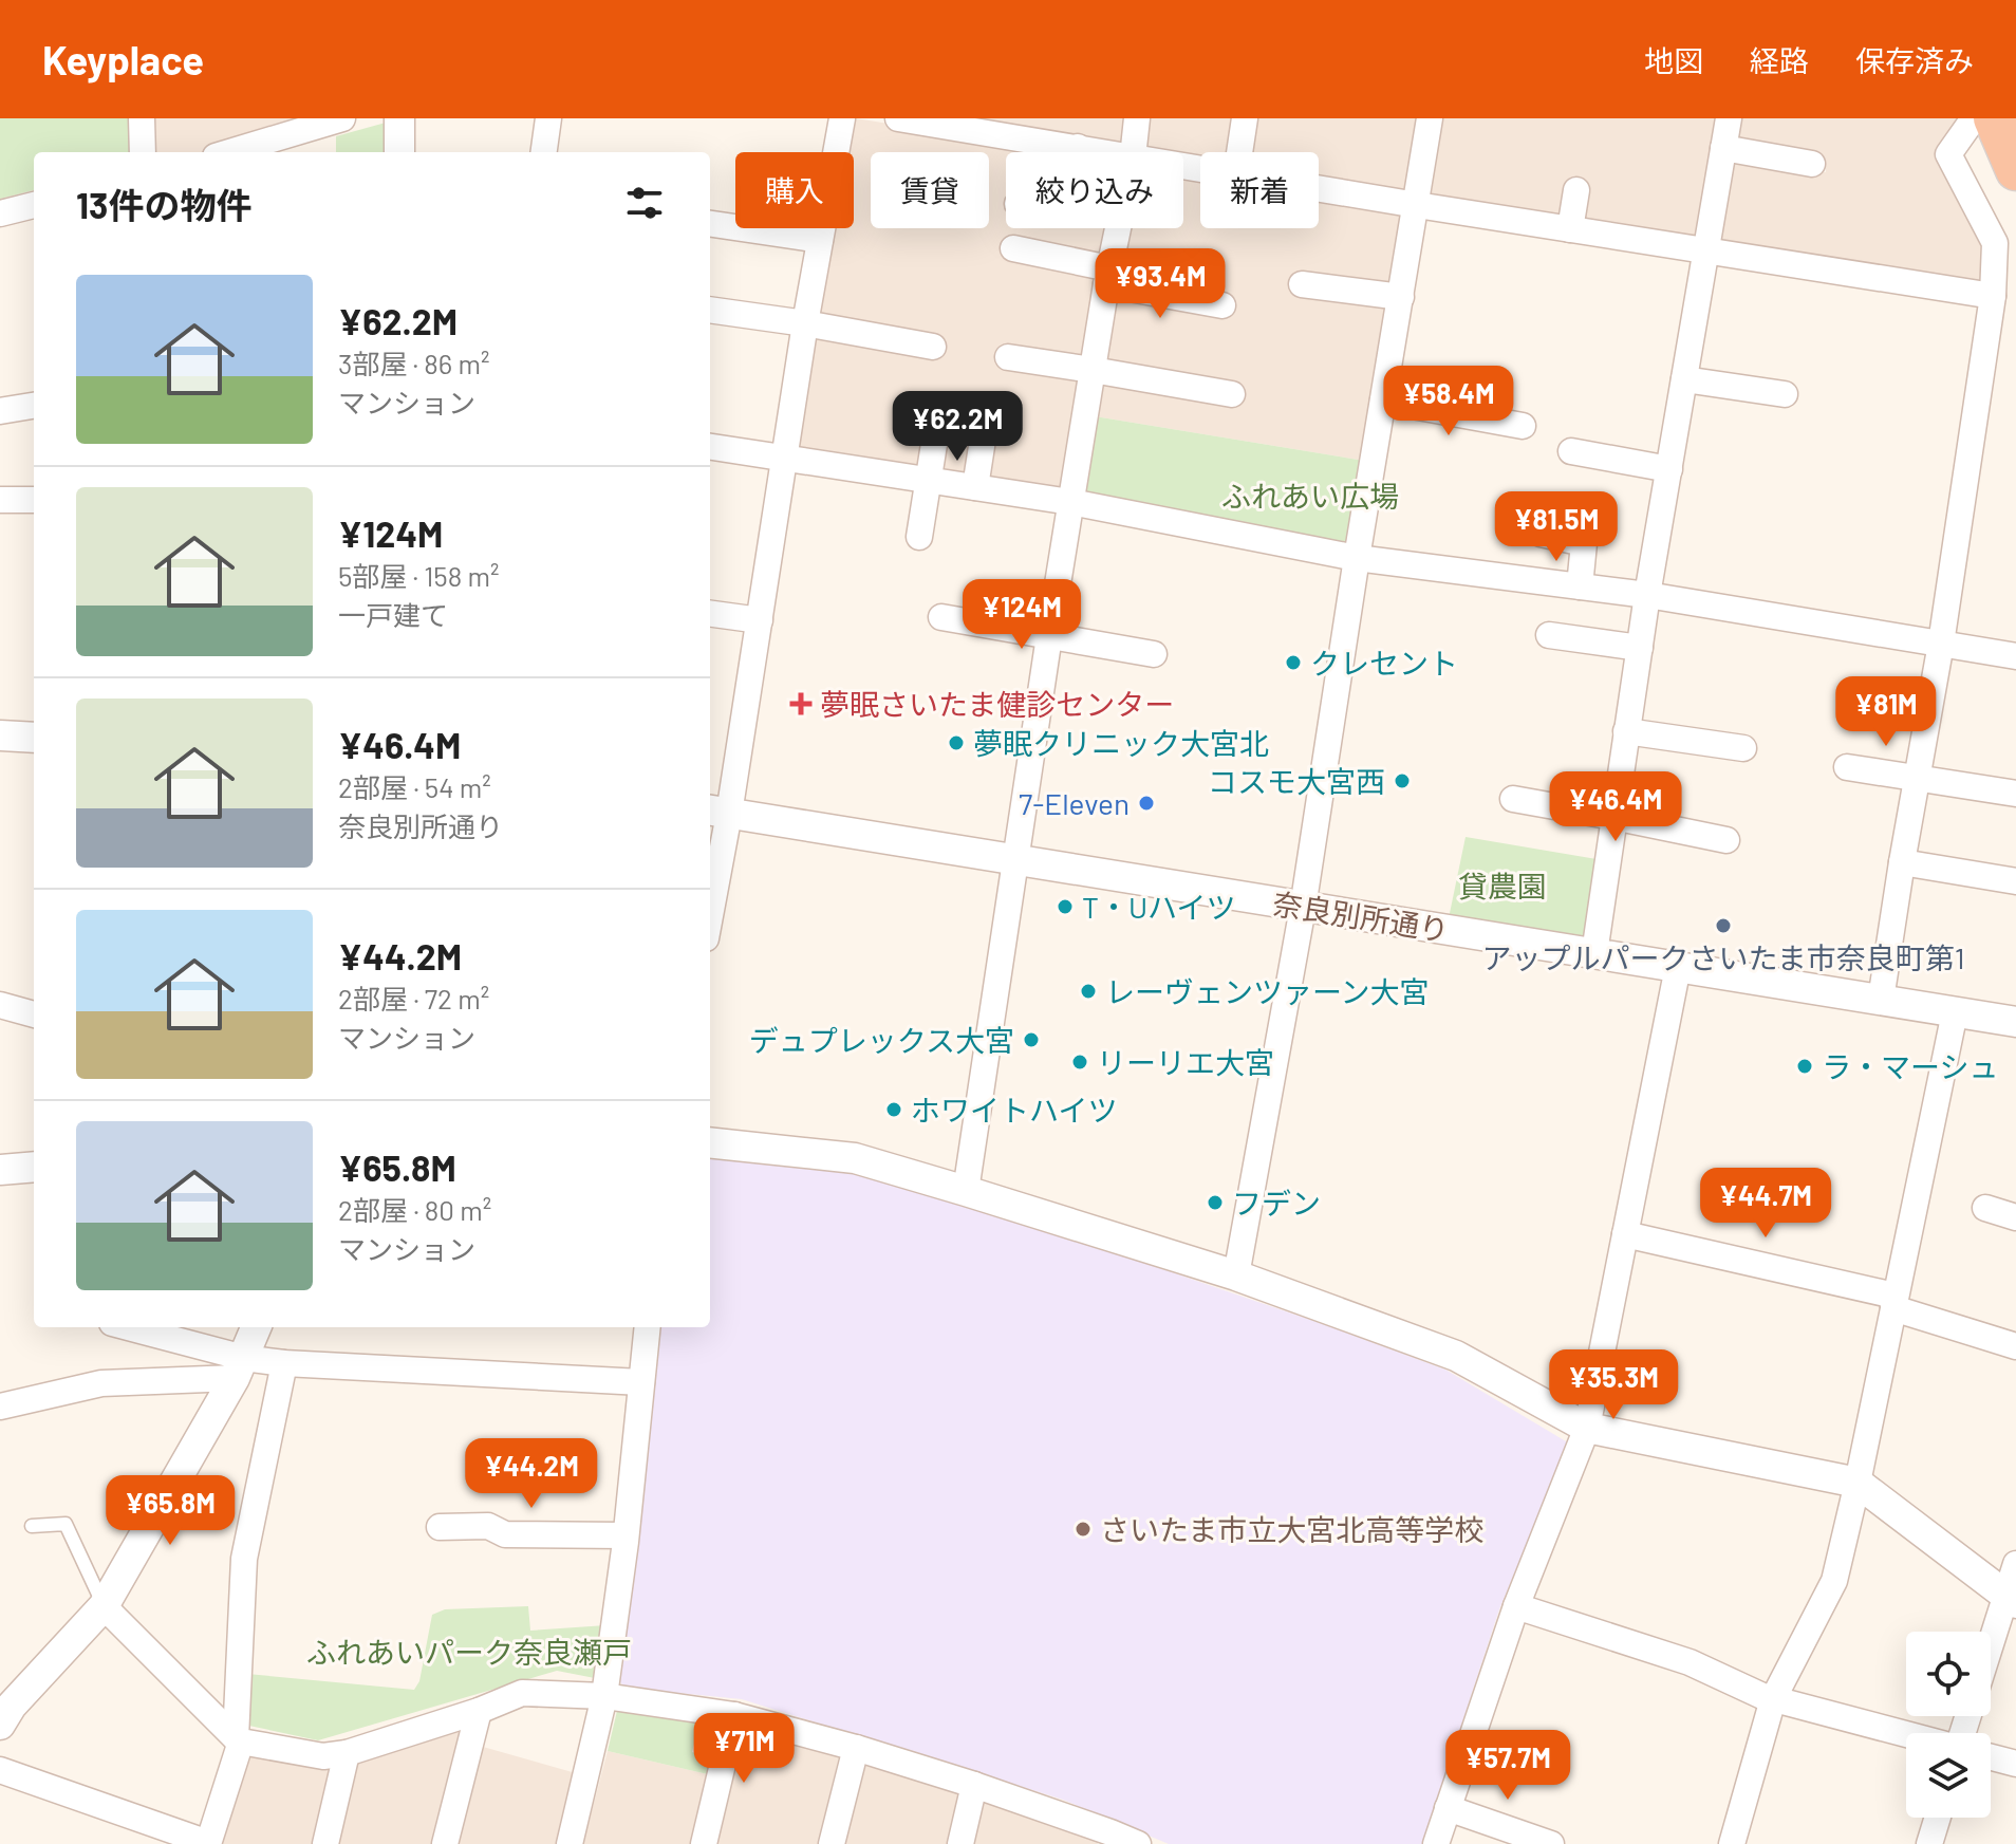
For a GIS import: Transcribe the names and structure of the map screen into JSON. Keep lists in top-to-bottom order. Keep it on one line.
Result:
{"streets":{"street":["奈良別所通り"]},"parks":["ふれあい広場","貸農園","ふれあいパーク奈良瀬戸"],"places":{"other":["クレセント","夢眠クリニック大宮北","コスモ大宮西","7-Eleven","T・Uハイツ","アップルパークさいたま市奈良町第1","レーヴェンツァーン大宮","デュプレックス大宮","リーリエ大宮","ラ・マーシュ","ホワイトハイツ","フデン","さいたま市立大宮北高等学校"],"health":["夢眠さいたま健診センター"]},"page":{"header":"Keyplace","nav":["地図","経路","保存済み"],"chip":["購入","賃貸","絞り込み","新着"],"heading":"13件の物件","price":["¥93.4M","¥58.4M","¥62.2M","¥81.5M","¥124M","¥81M","¥46.4M","¥44.7M","¥35.3M","¥44.2M","¥65.8M","¥71M","¥57.7M"],"list":[{"name":"¥62.2M","note":"3部屋 · 86 m² · マンション"},{"name":"¥124M","note":"5部屋 · 158 m² · 一戸建て"},{"name":"¥46.4M","note":"2部屋 · 54 m² · 奈良別所通り"},{"name":"¥44.2M","note":"2部屋 · 72 m² · マンション"},{"name":"¥65.8M","note":"2部屋 · 80 m² · マンション"}]}}
